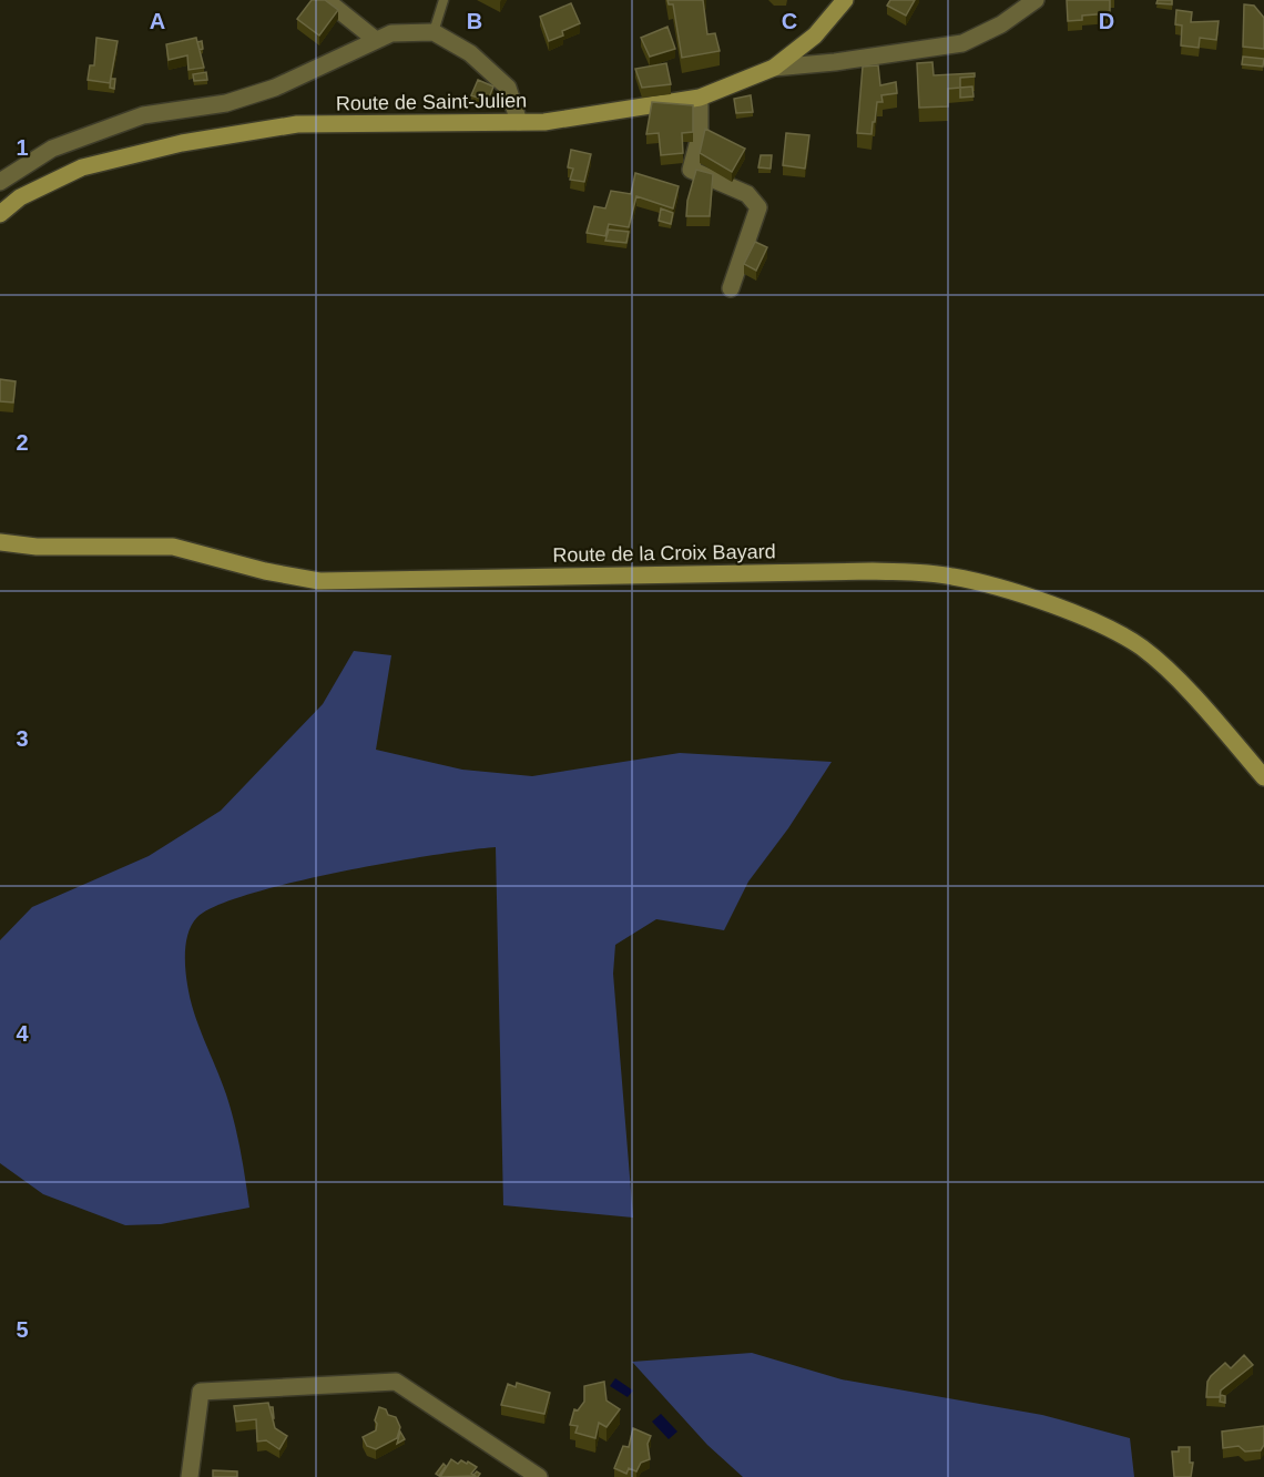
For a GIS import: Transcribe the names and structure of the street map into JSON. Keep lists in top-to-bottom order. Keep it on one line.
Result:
{"streets":{"main road":["Route de Saint-Julien","Route de la Croix Bayard"]},"grid":{"columns":["A","B","C","D"],"rows":["1","2","3","4","5"]}}
